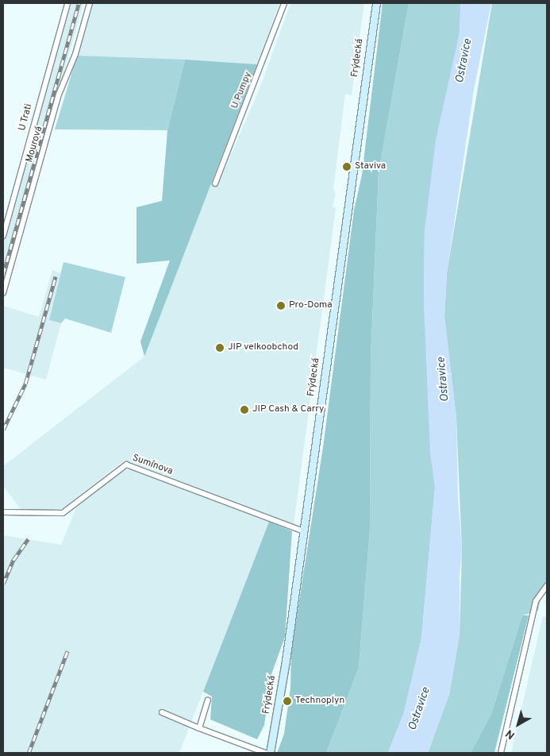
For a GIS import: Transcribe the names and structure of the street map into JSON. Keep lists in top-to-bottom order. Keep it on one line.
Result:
{"streets":{"main road":["Frýdecká"],"street":["U Pumpy","U Trati","Mourová","Sumínova"]},"crossings":[["Frýdecká","Sumínova"]],"water":["Ostravice"],"places":["Staviva","Pro-Doma","JIP velkoobchod","JIP Cash & Carry","Technoplyn"],"north":"bottom left"}
